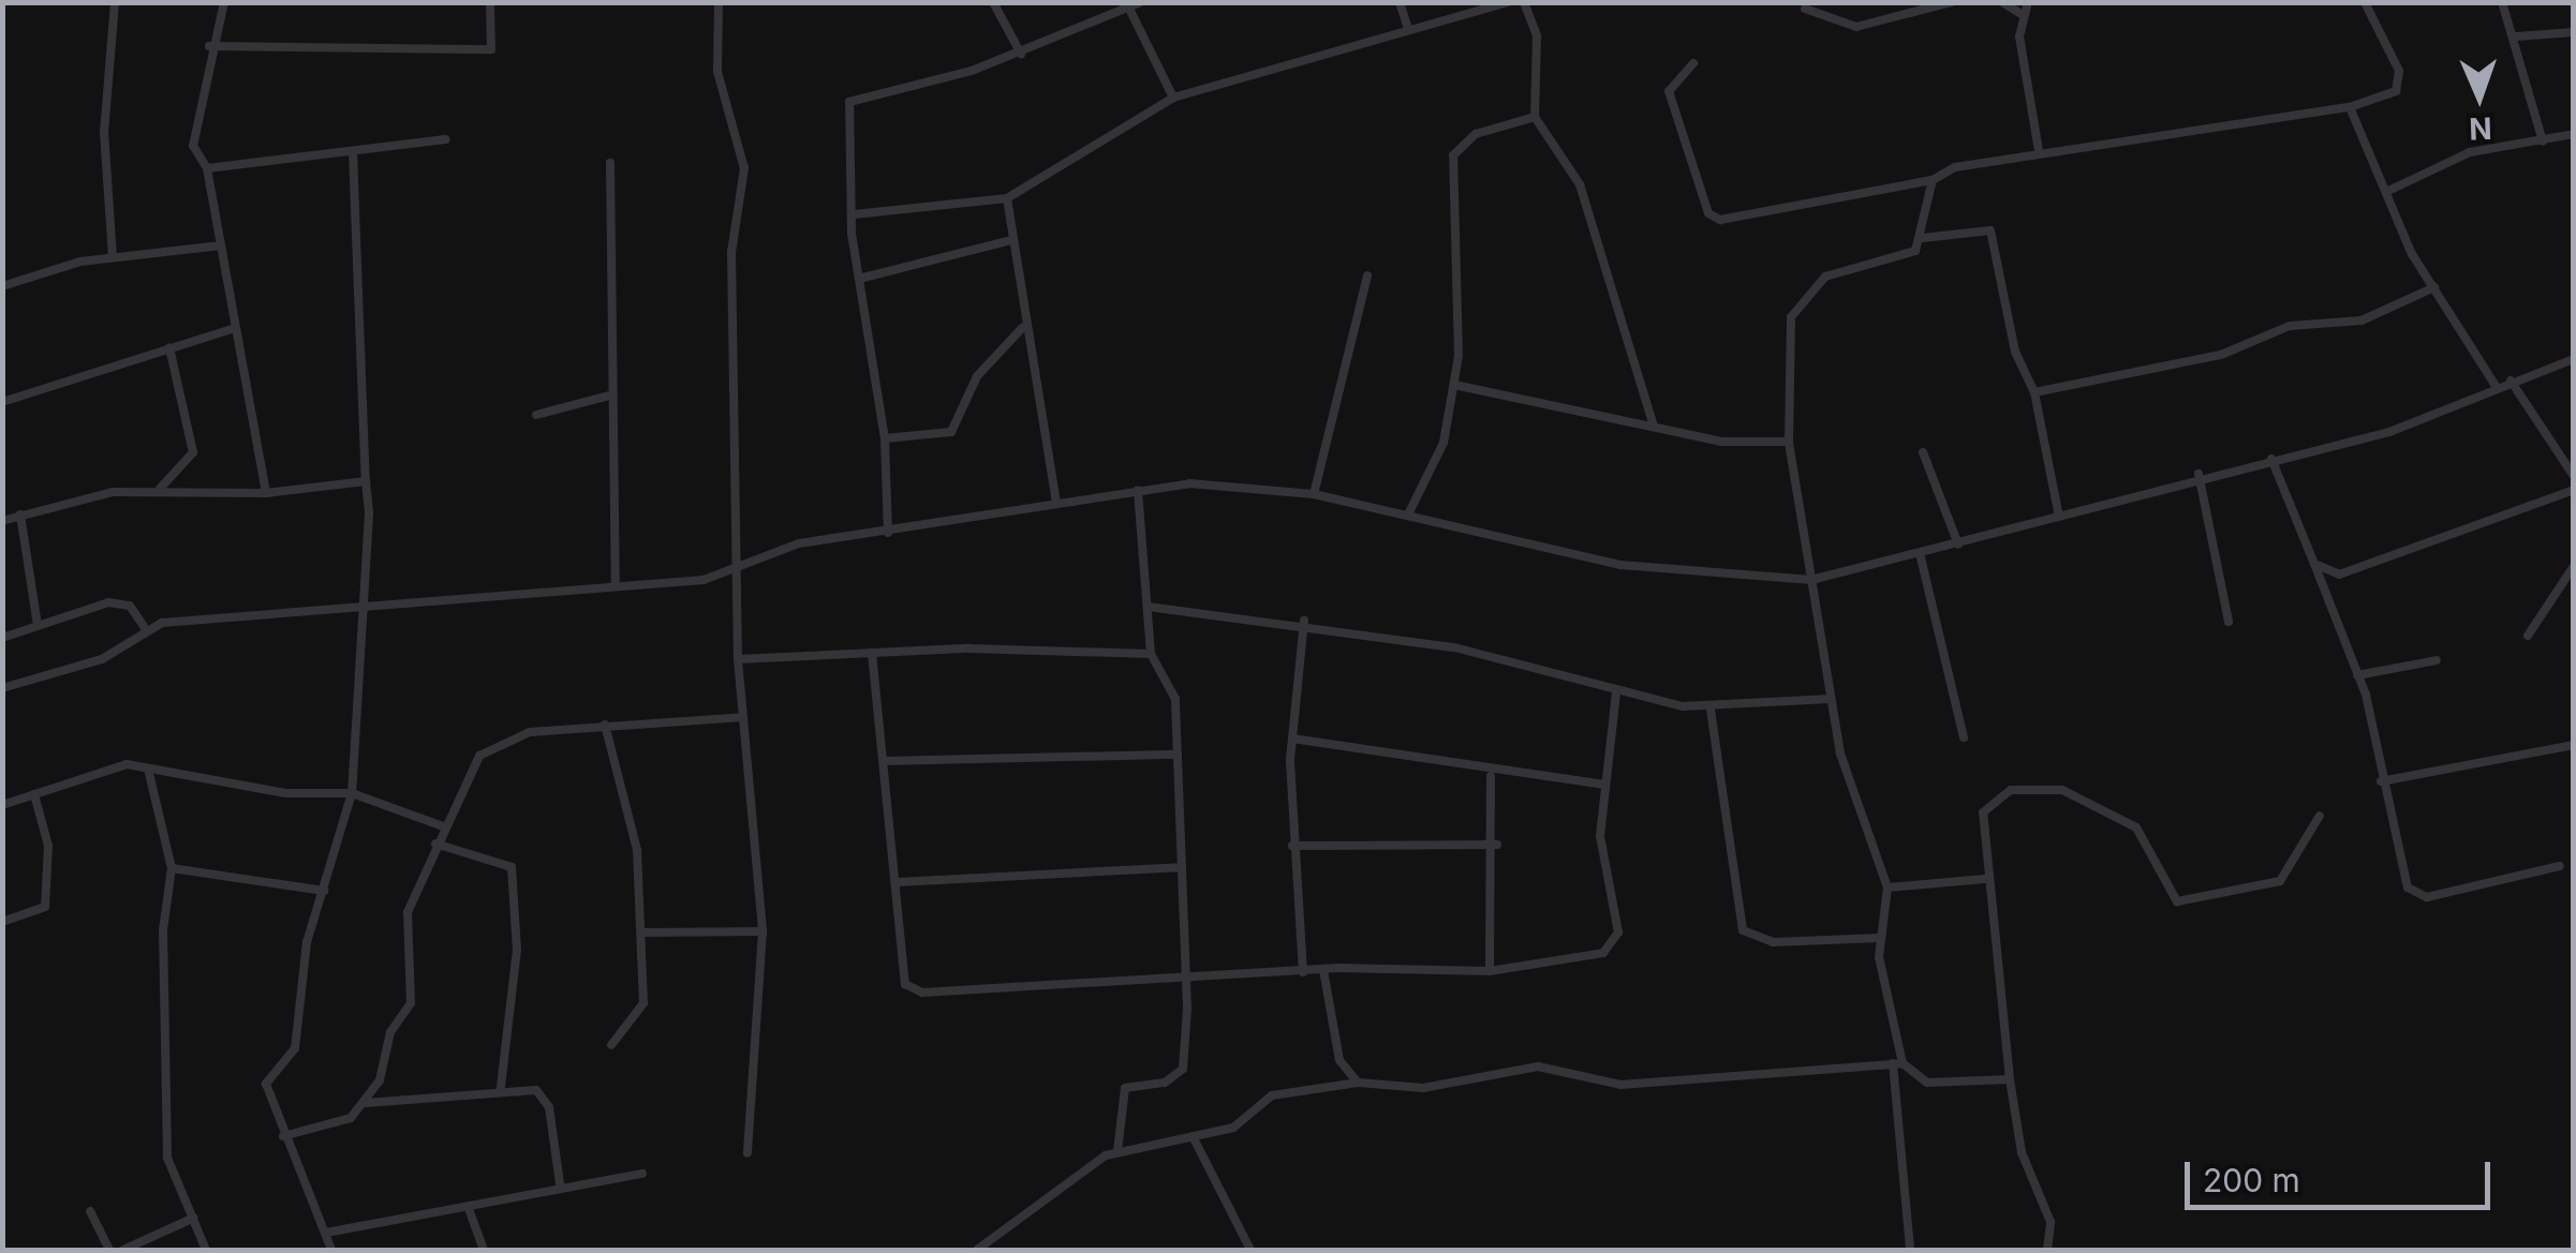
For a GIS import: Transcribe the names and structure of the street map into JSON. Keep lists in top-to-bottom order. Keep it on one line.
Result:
{"scale_bar":"200 m","north":"bottom"}
